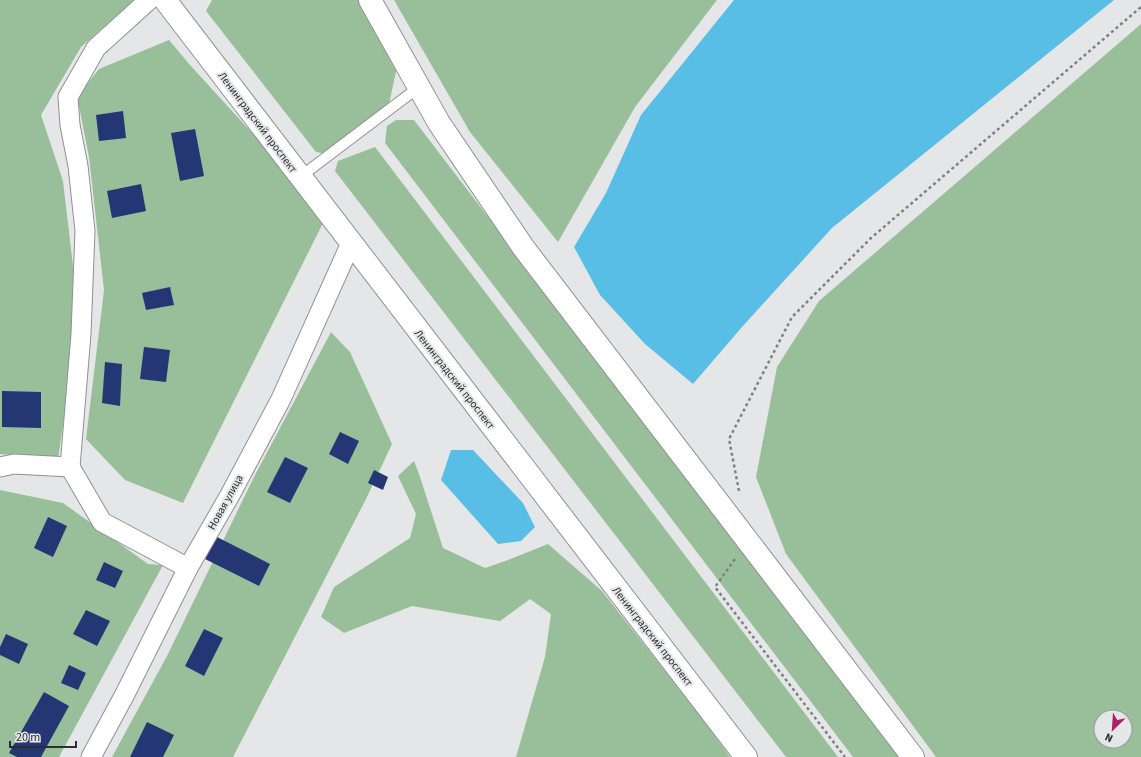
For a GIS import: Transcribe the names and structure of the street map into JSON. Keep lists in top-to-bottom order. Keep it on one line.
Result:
{"streets":{"street":["Ленинградский проспект","Новая улица"]},"crossings":[["Ленинградский проспект","Новая улица"]],"scale_bar":"20 m","north":"bottom left"}
